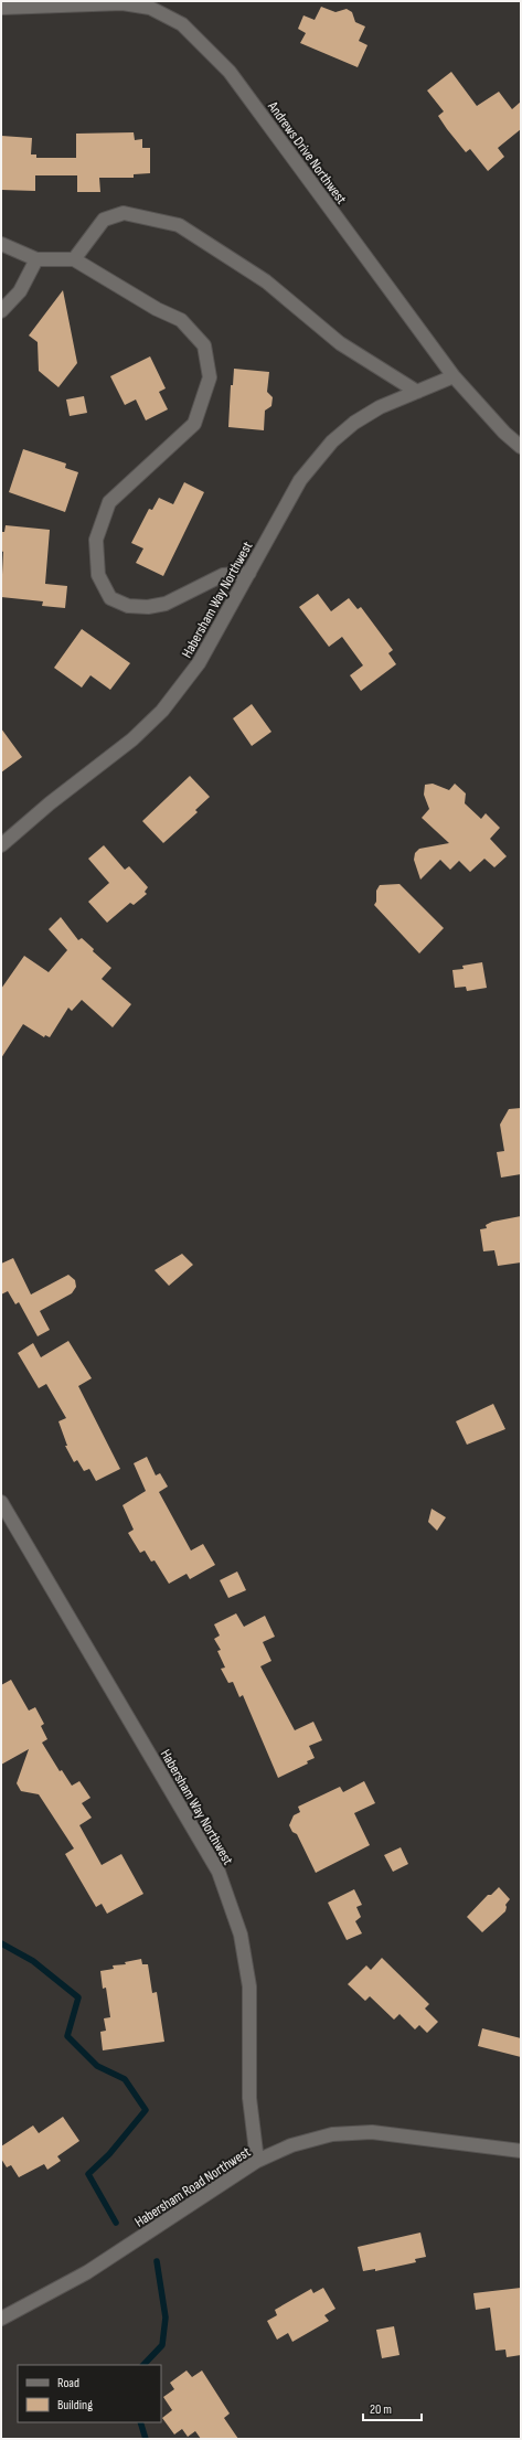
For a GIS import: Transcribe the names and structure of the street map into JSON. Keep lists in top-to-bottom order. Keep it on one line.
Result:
{"streets":{"street":["Andrews Drive Northwest","Habersham Way Northwest","Habersham Road Northwest"]},"crossings":[["Andrews Drive Northwest","Habersham Way Northwest"],["Habersham Way Northwest","Habersham Road Northwest"]],"legend":["Road","Building"],"scale_bar":"20 m"}
